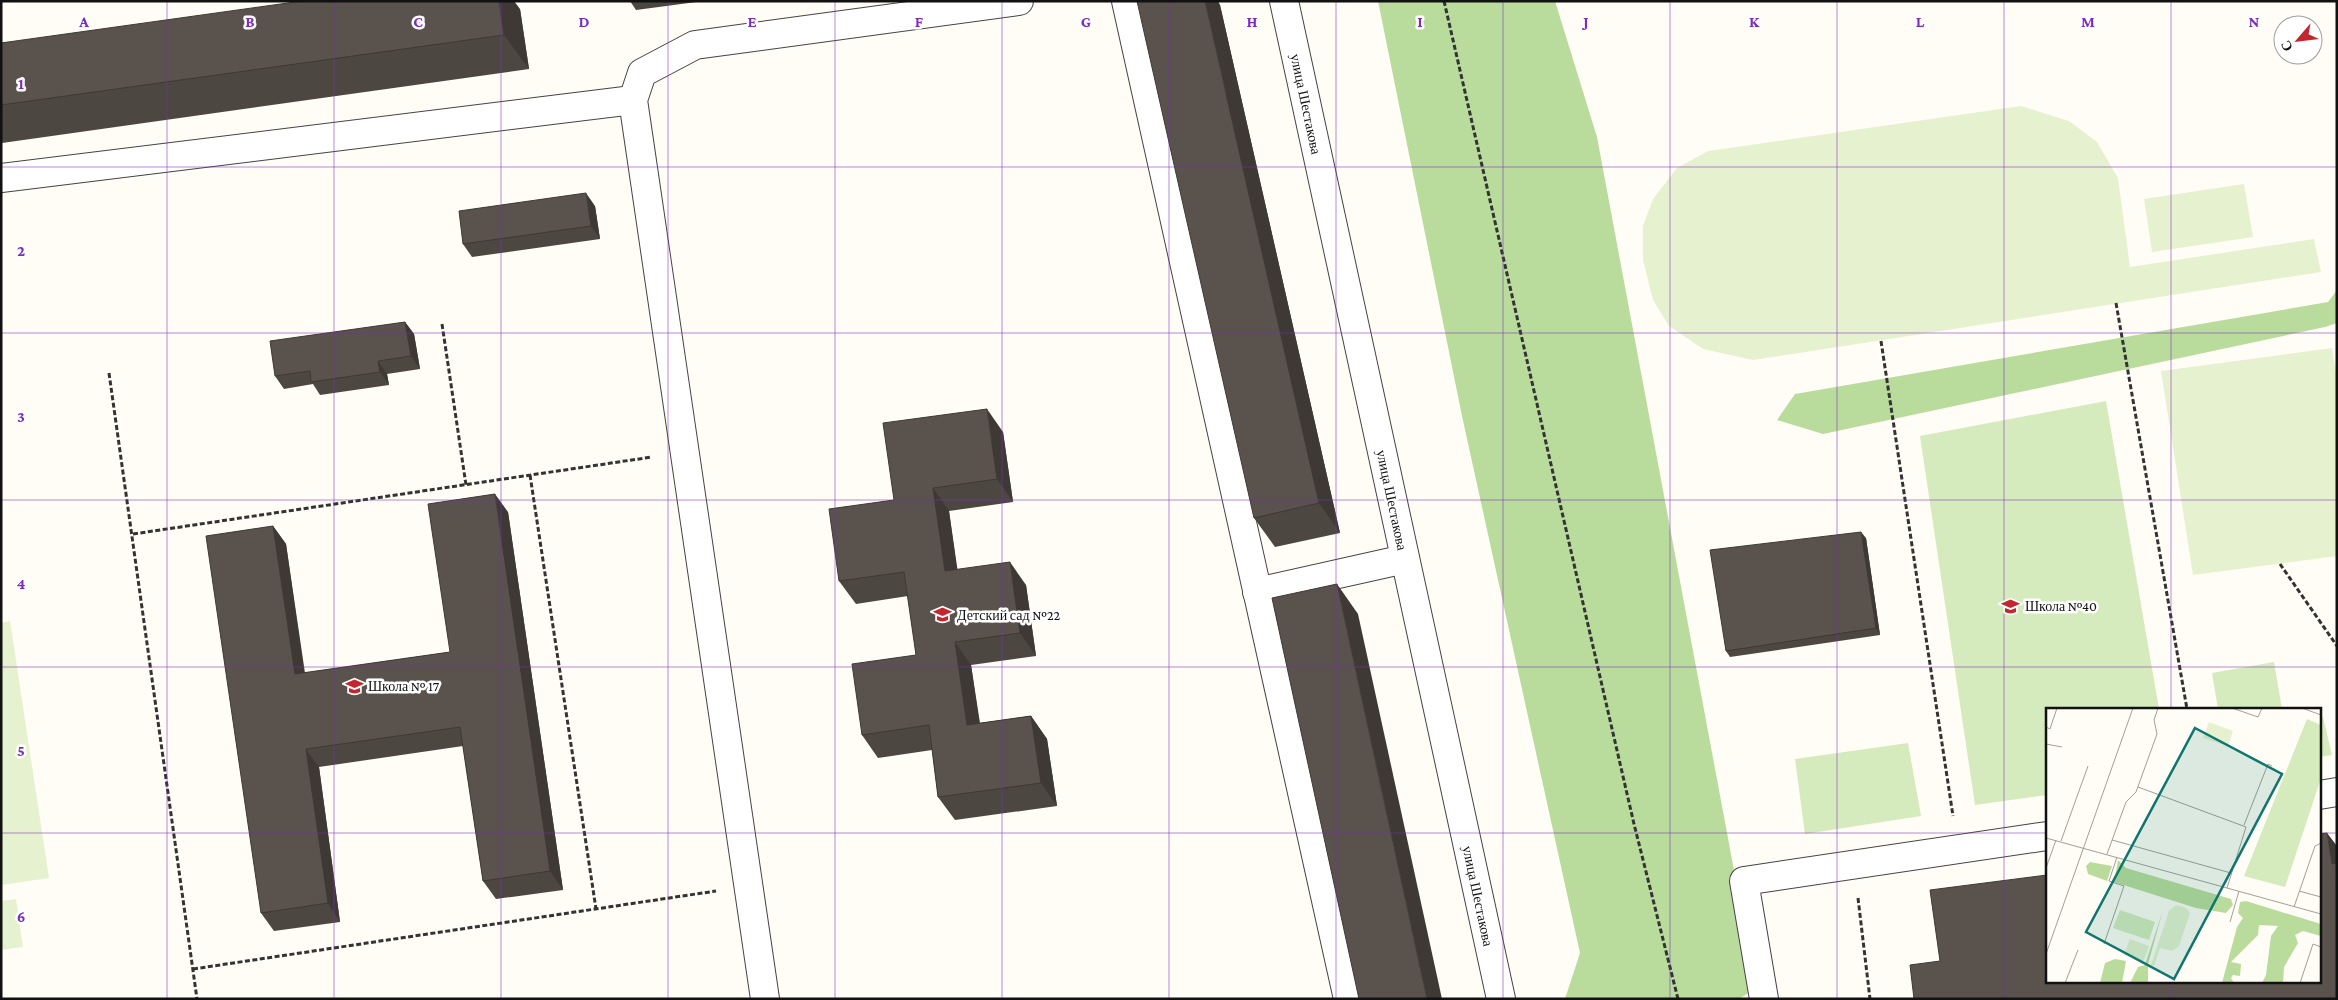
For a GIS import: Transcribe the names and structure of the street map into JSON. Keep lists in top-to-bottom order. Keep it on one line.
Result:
{"streets":{"street":["улица Шестакова"]},"places":{"school or university":["Школа №40","Детский сад №22","Школа № 17"]},"north":"bottom left","grid":{"columns":["A","B","C","D","E","F","G","H","I","J","K","L","M","N"],"rows":["1","2","3","4","5","6"]}}
